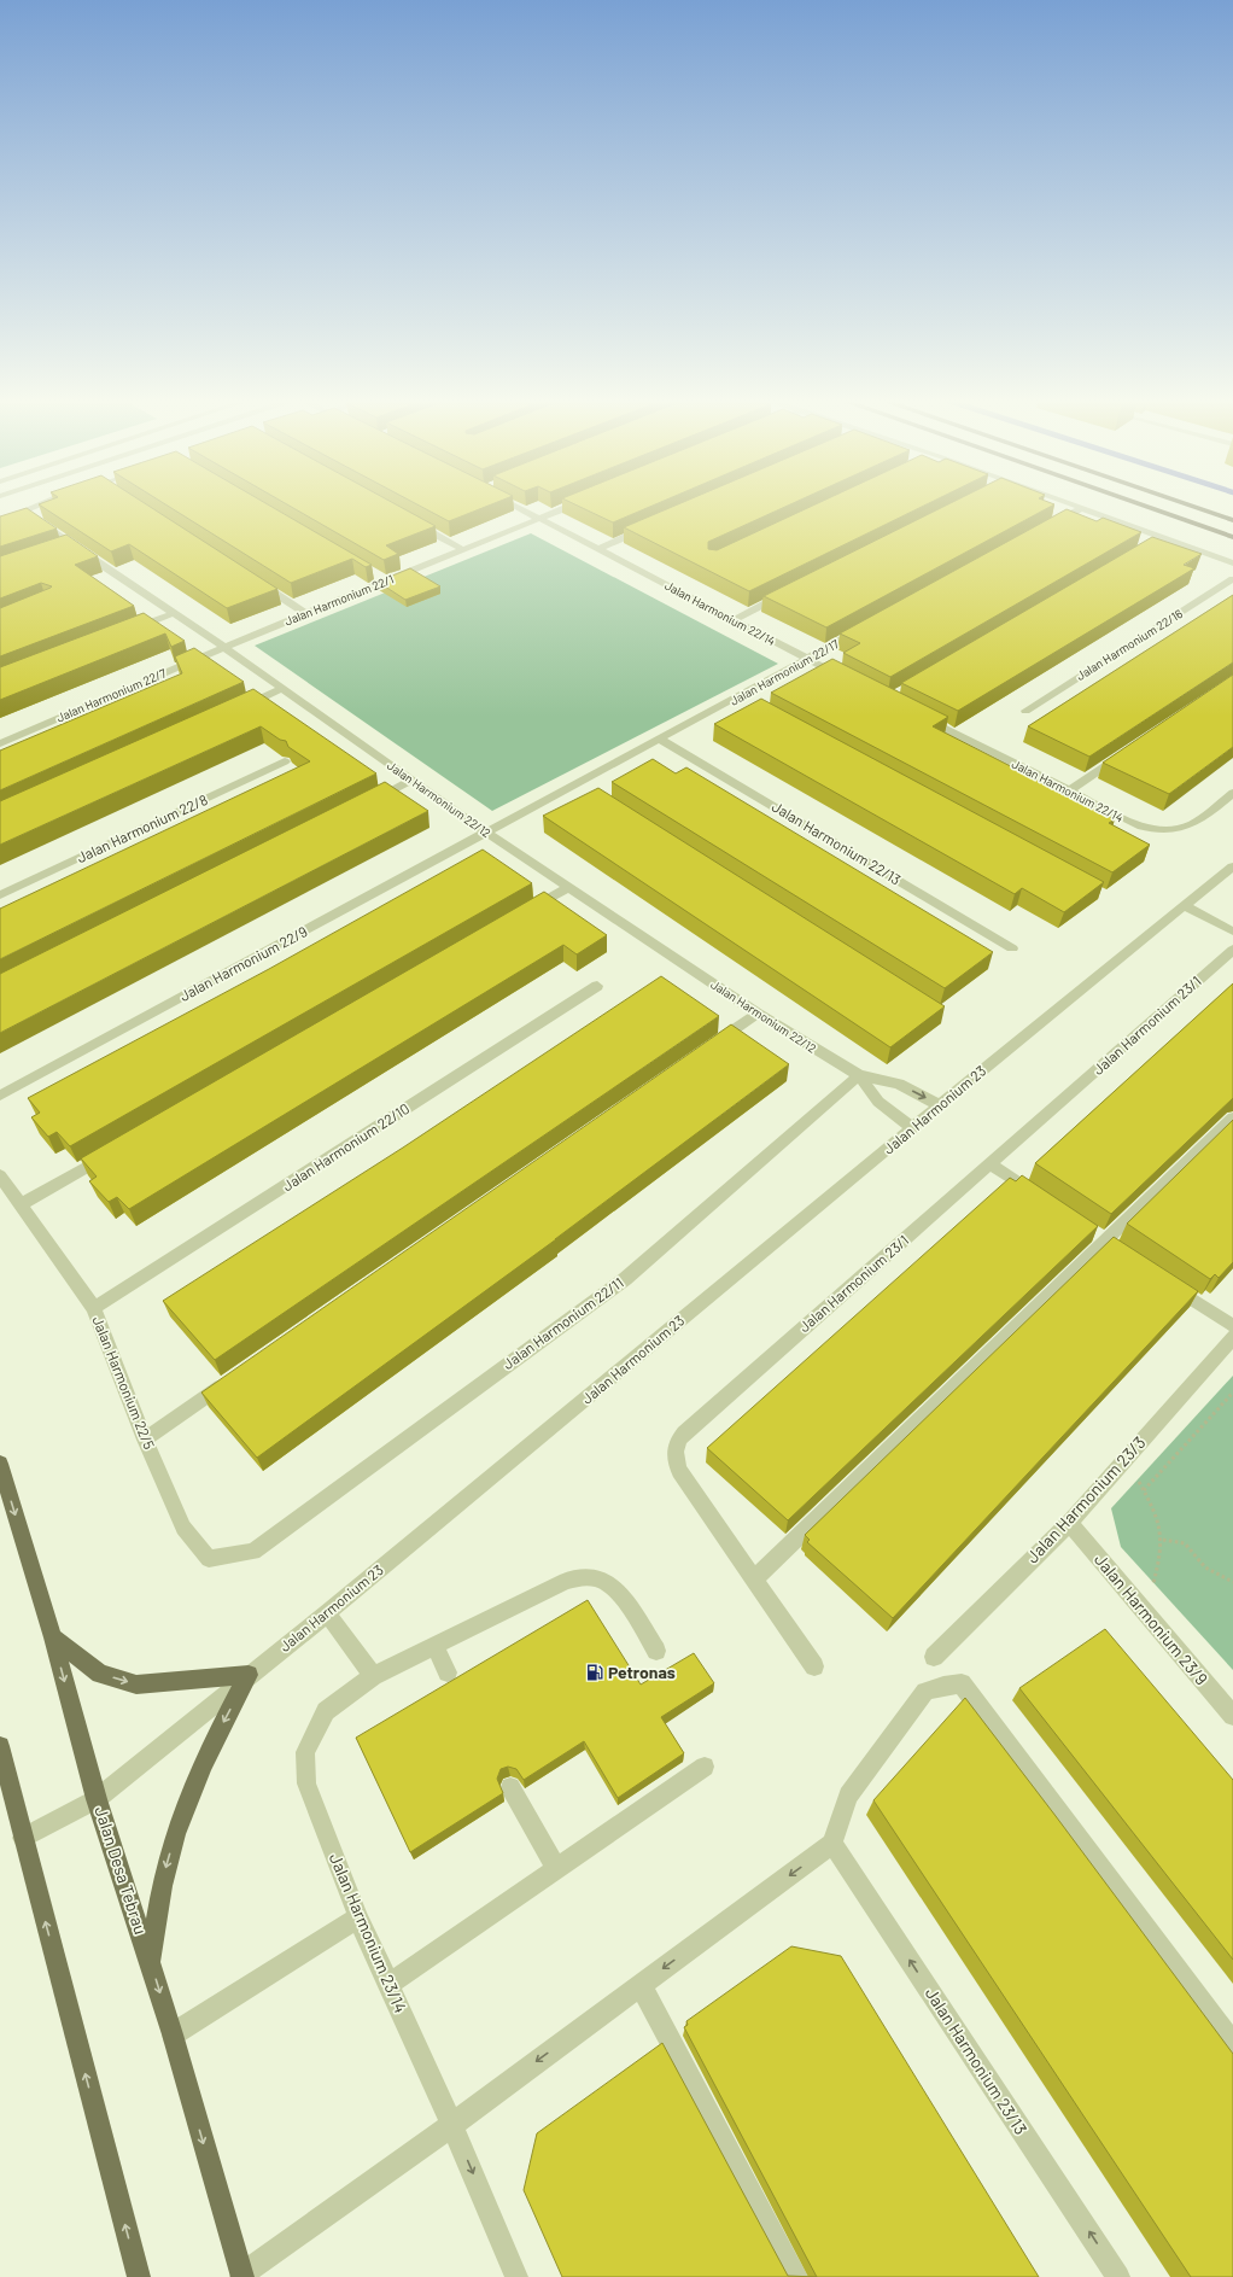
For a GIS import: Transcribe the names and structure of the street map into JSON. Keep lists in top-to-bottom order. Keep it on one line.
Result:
{"streets":{"main road":["Jalan Desa Tebrau"],"street":["Jalan Harmonium 22/1","Jalan Harmonium 22/14","Jalan Harmonium 22/16","Jalan Harmonium 22/17","Jalan Harmonium 22/7","Jalan Harmonium 22/12","Jalan Harmonium 22/8","Jalan Harmonium 22/13","Jalan Harmonium 22/9","Jalan Harmonium 23/1","Jalan Harmonium 23","Jalan Harmonium 22/10","Jalan Harmonium 22/11","Jalan Harmonium 22/5","Jalan Harmonium 23/3","Jalan Harmonium 23/9","Jalan Harmonium 23/14","Jalan Harmonium 23/13"]},"crossings":[["Jalan Harmonium 22/1","Jalan Harmonium 22/14"],["Jalan Harmonium 22/1","Jalan Harmonium 22/7"],["Jalan Harmonium 22/1","Jalan Harmonium 22/12"],["Jalan Harmonium 22/14","Jalan Harmonium 22/17"],["Jalan Harmonium 22/17","Jalan Harmonium 22/12"],["Jalan Harmonium 22/17","Jalan Harmonium 22/13"],["Jalan Harmonium 22/17","Jalan Harmonium 22/9"],["Jalan Harmonium 22/7","Jalan Harmonium 22/12"],["Jalan Harmonium 22/12","Jalan Harmonium 22/9"],["Jalan Harmonium 22/12","Jalan Harmonium 23"],["Jalan Harmonium 22/12","Jalan Harmonium 22/11"],["Jalan Harmonium 23","Jalan Desa Tebrau"],["Jalan Harmonium 22/10","Jalan Harmonium 22/5"],["Jalan Harmonium 22/11","Jalan Harmonium 22/5"],["Jalan Harmonium 23/3","Jalan Harmonium 23/9"]],"one_way":["Jalan Harmonium 23/13"],"places":{"fuel station":["Petronas"]}}
